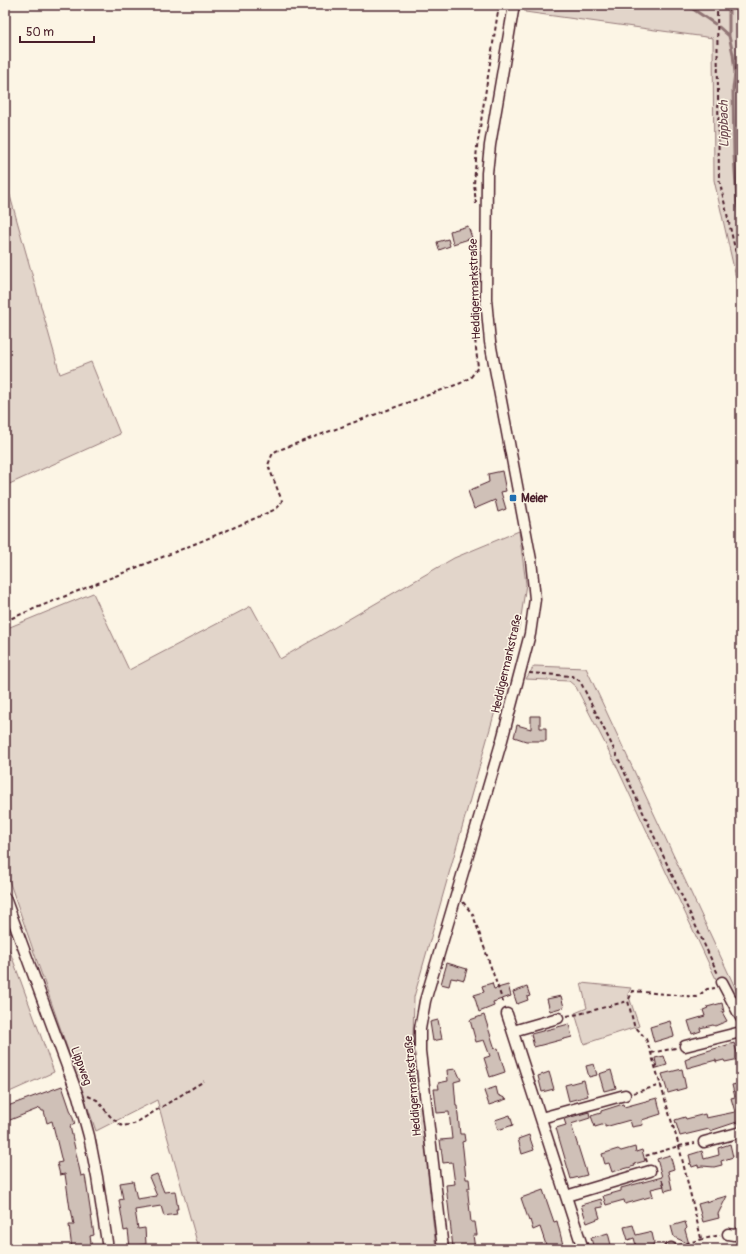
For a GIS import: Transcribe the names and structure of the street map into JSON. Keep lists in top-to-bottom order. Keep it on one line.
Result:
{"streets":{"street":["Heddigermarkstraße","Lippweg"]},"water":["Lippbach"],"places":{"transit":["Meier"]},"scale_bar":"50 m"}
